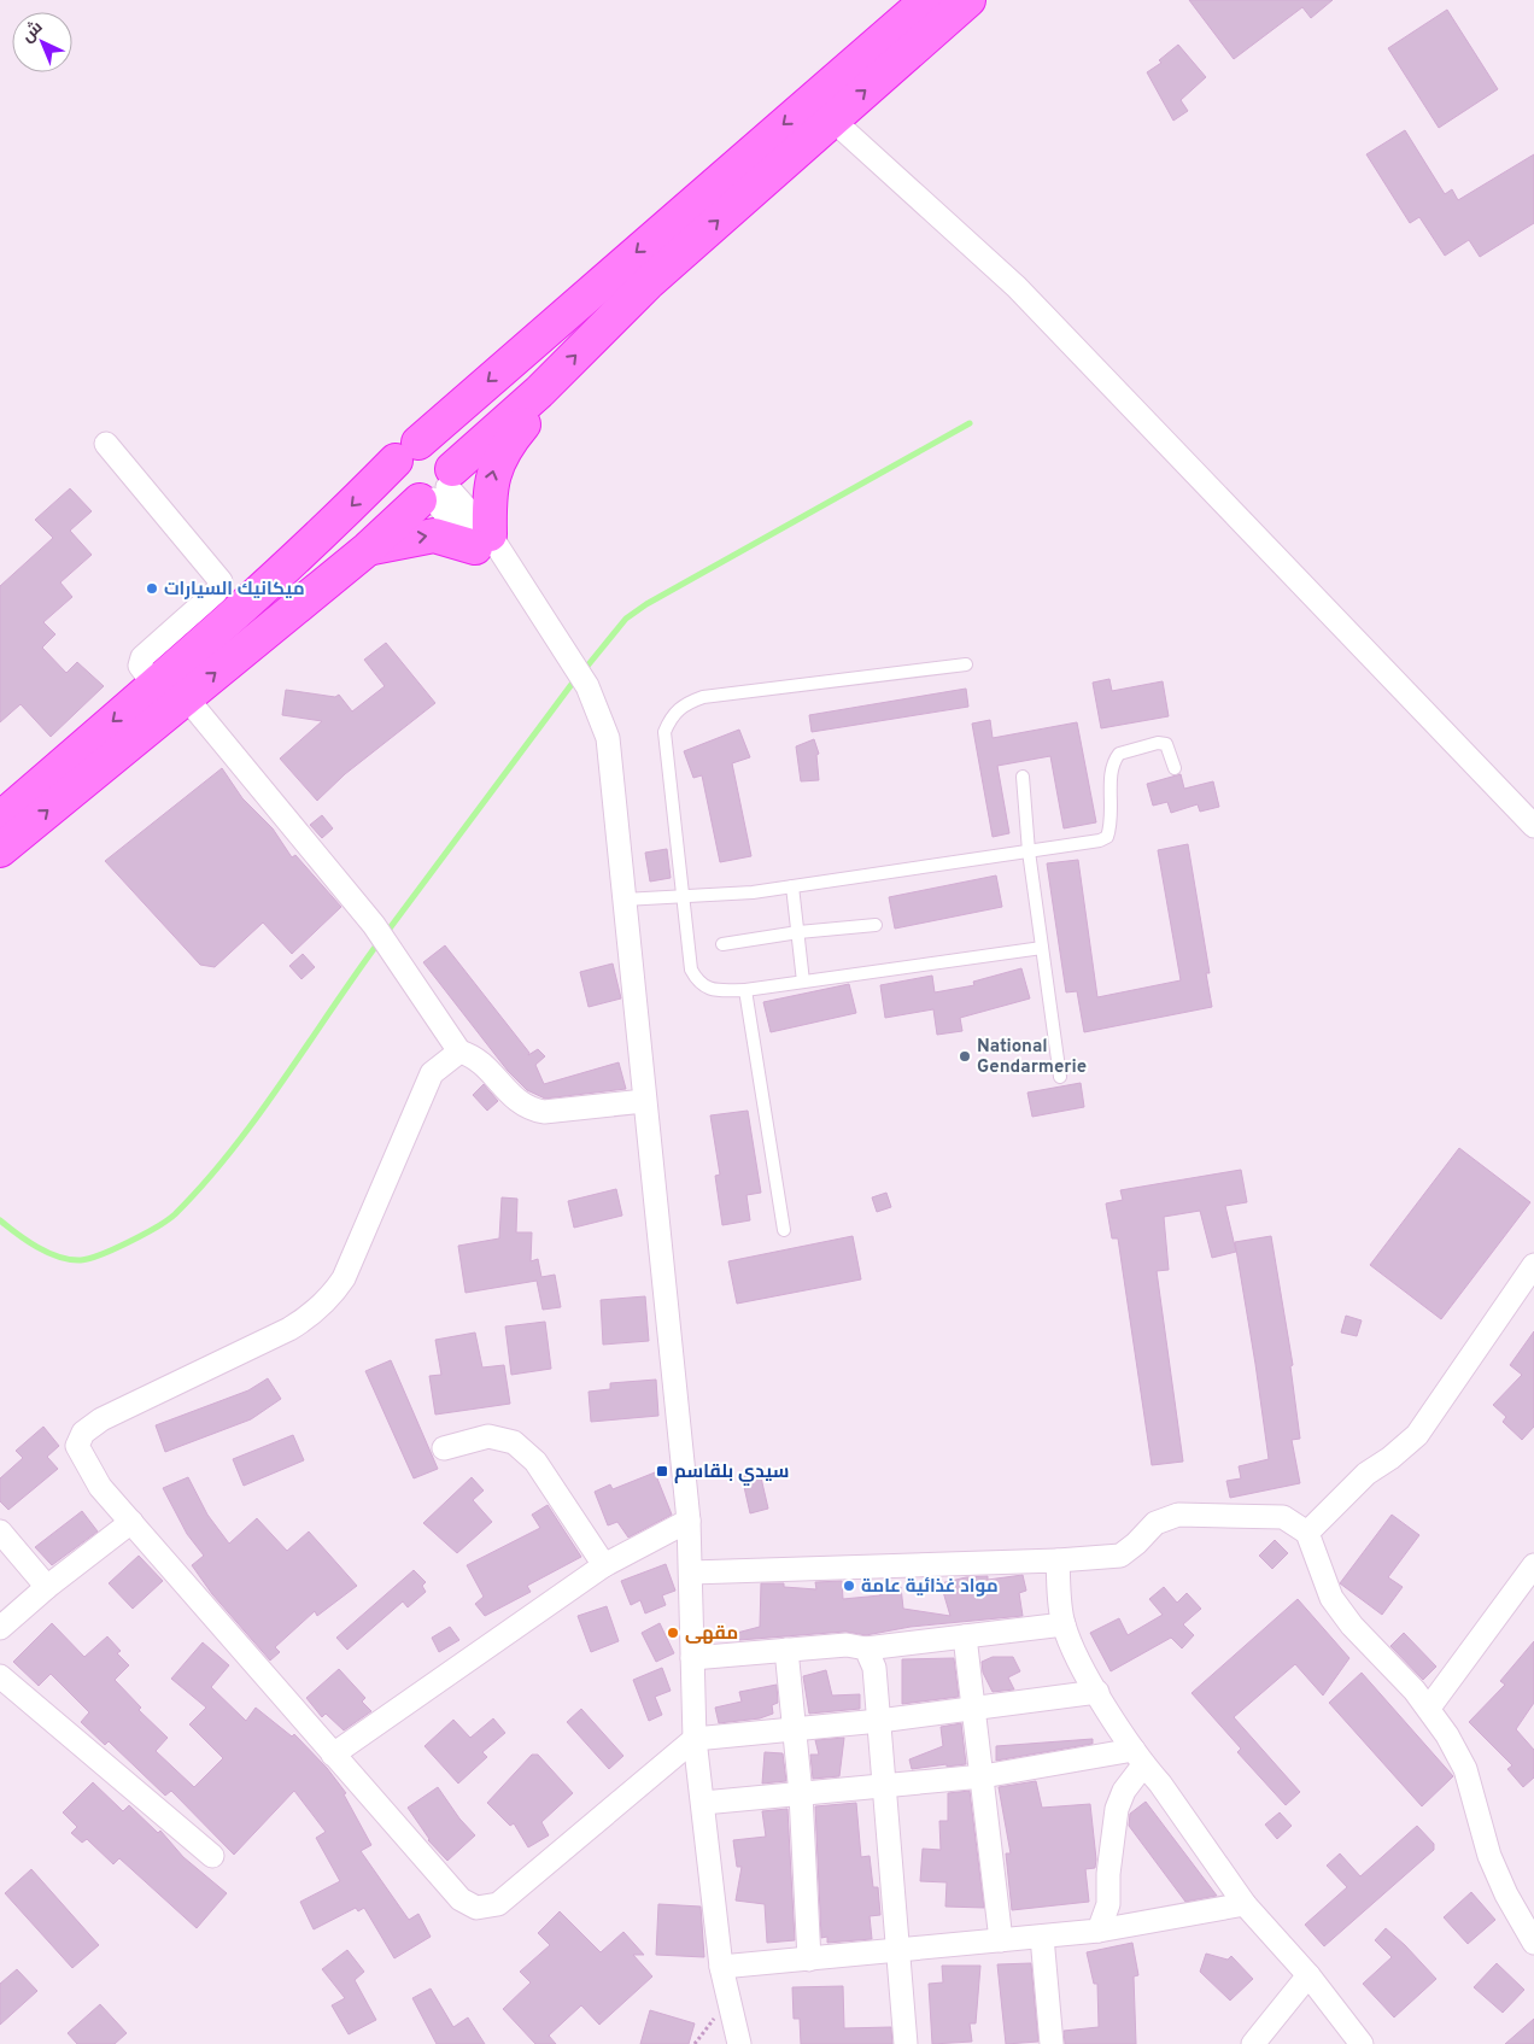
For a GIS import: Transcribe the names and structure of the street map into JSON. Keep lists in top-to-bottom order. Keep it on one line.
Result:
{"places":{"other":["ميكانيك السيارات","National Gendarmerie","مواد غذائية عامة","مقهى"],"transit":["سيدي بلقاسم"]},"north":"top left"}
